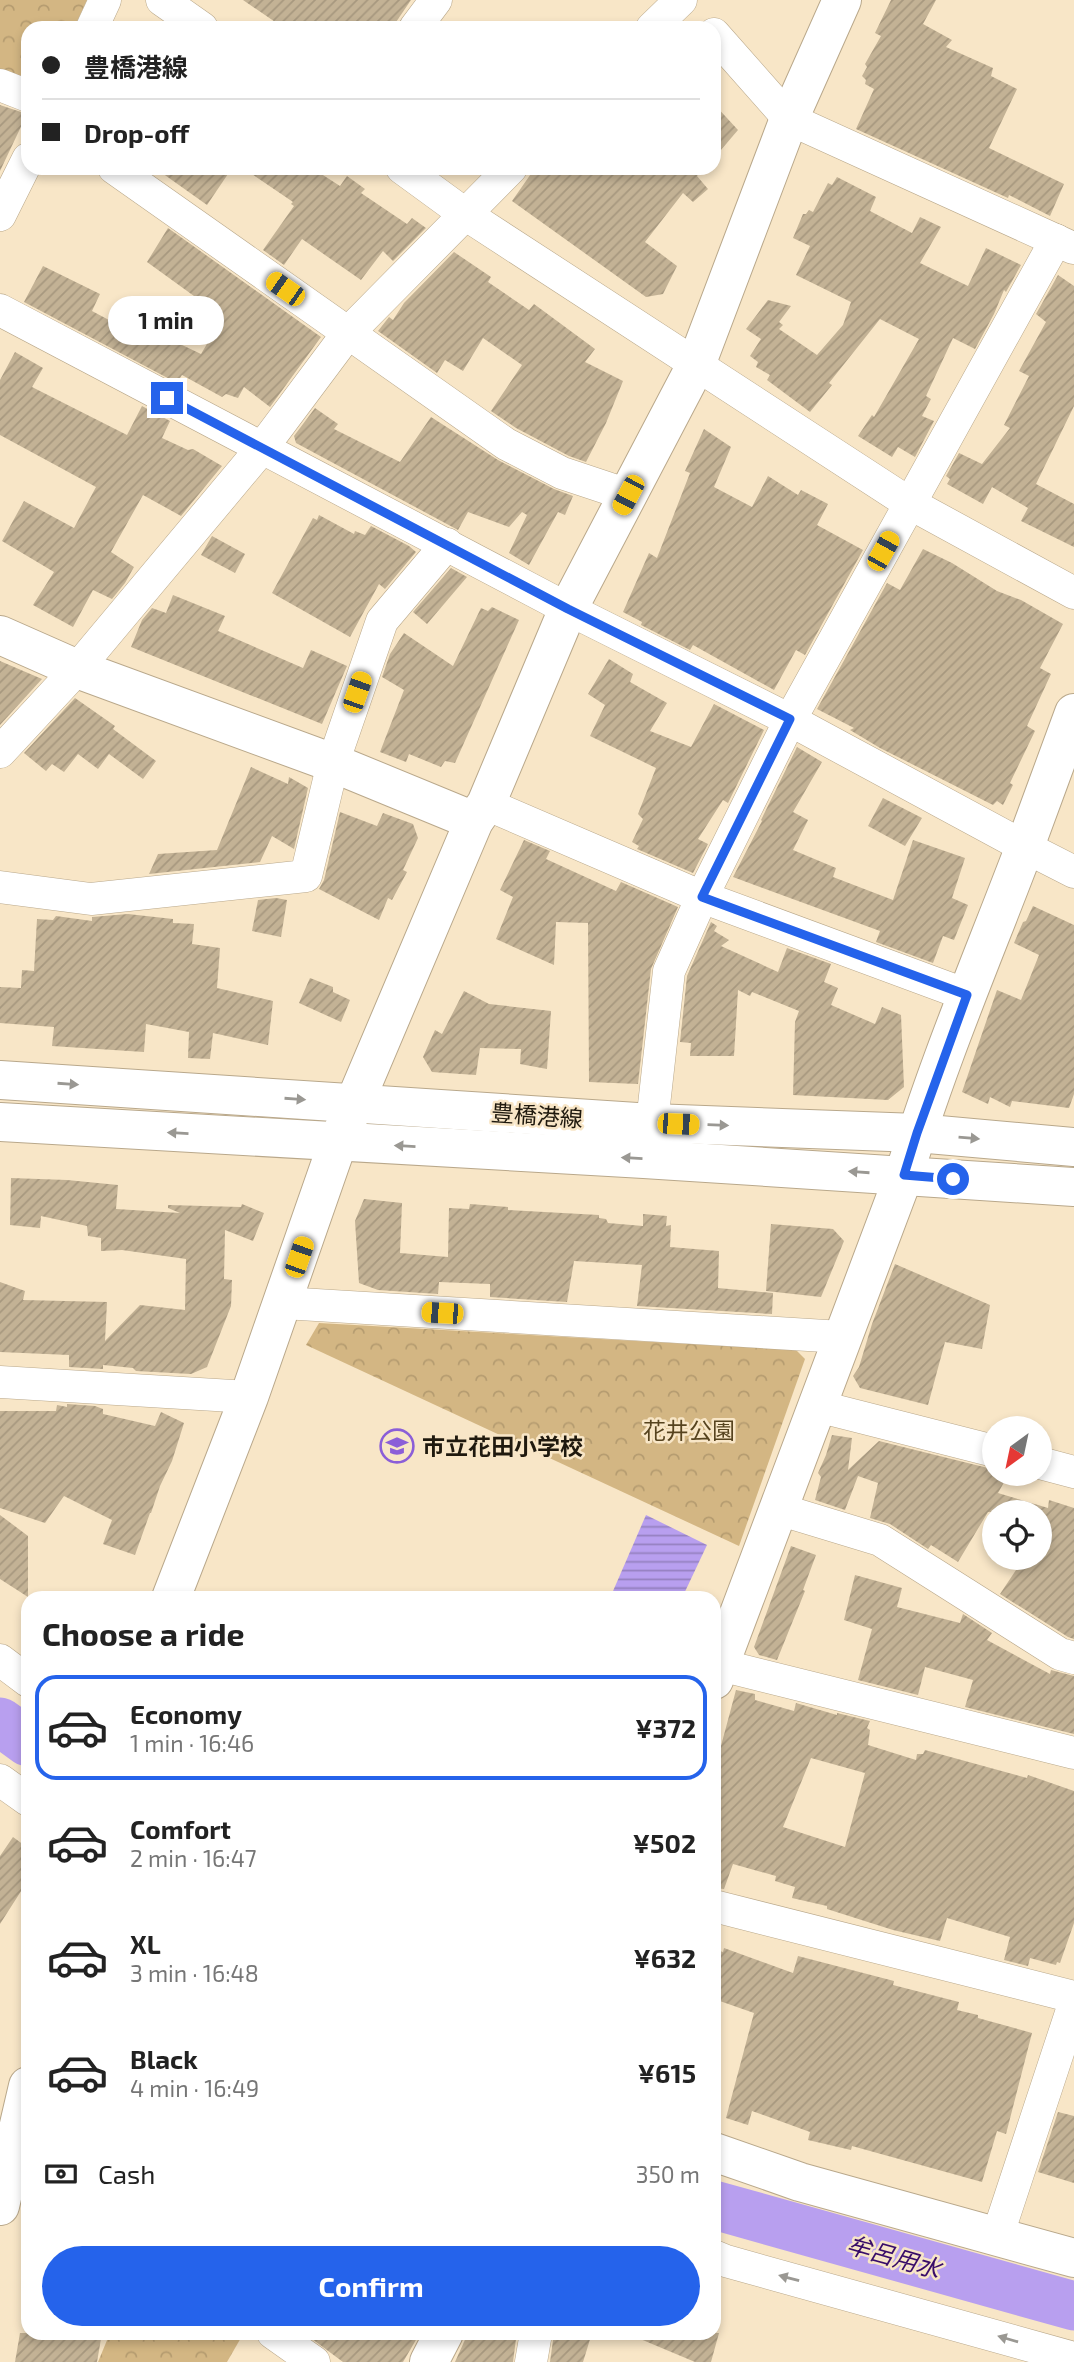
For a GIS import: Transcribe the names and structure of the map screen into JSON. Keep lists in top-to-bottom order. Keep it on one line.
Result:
{"streets":{"street":["豊橋港線"]},"water":["牟呂用水"],"parks":["花井公園"],"places":{"school or university":["市立花田小学校"]},"north":"bottom left","page":{"banner":["豊橋港線","Drop-off"],"bubble":"1 min","heading":"Choose a ride","list":[{"name":"Economy","note":"1 min · 16:46","value":"¥372"},{"name":"Comfort","note":"2 min · 16:47","value":"¥502"},{"name":"XL","note":"3 min · 16:48","value":"¥632"},{"name":"Black","note":"4 min · 16:49","value":"¥615"}],"pay":["Cash","350 m"],"buttons":"Confirm"}}
